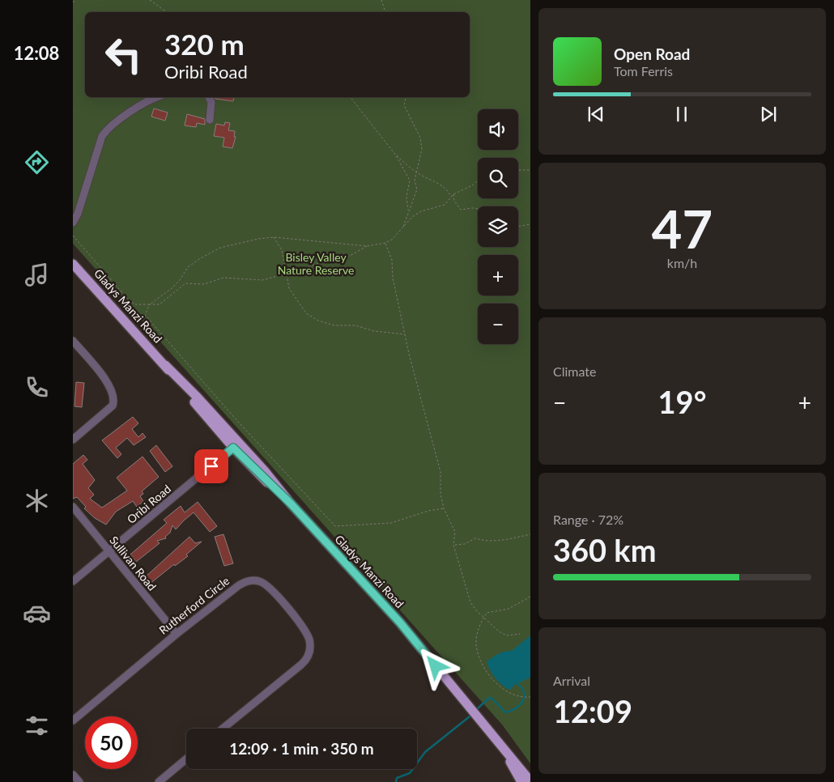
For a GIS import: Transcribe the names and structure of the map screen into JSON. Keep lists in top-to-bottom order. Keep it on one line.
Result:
{"streets":{"main road":["Gladys Manzi Road"],"street":["Oribi Road","Sullivan Road","Rutherford Circle"]},"crossings":[["Gladys Manzi Road","Oribi Road"],["Oribi Road","Sullivan Road"],["Sullivan Road","Rutherford Circle"]],"parks":["Bisley Valley Nature Reserve"],"page":{"tabs":"12:08","turn":["320 m","Oribi Road"],"song":["Open Road","Tom Ferris"],"map_buttons":["+","−"],"tile":[["47","km/h"],"Climate",["Range · 72%","360 km"],["Arrival","12:09"]],"heat":["−","19°","+"],"limit":"50","trip":"12:09 · 1 min · 350 m"}}
